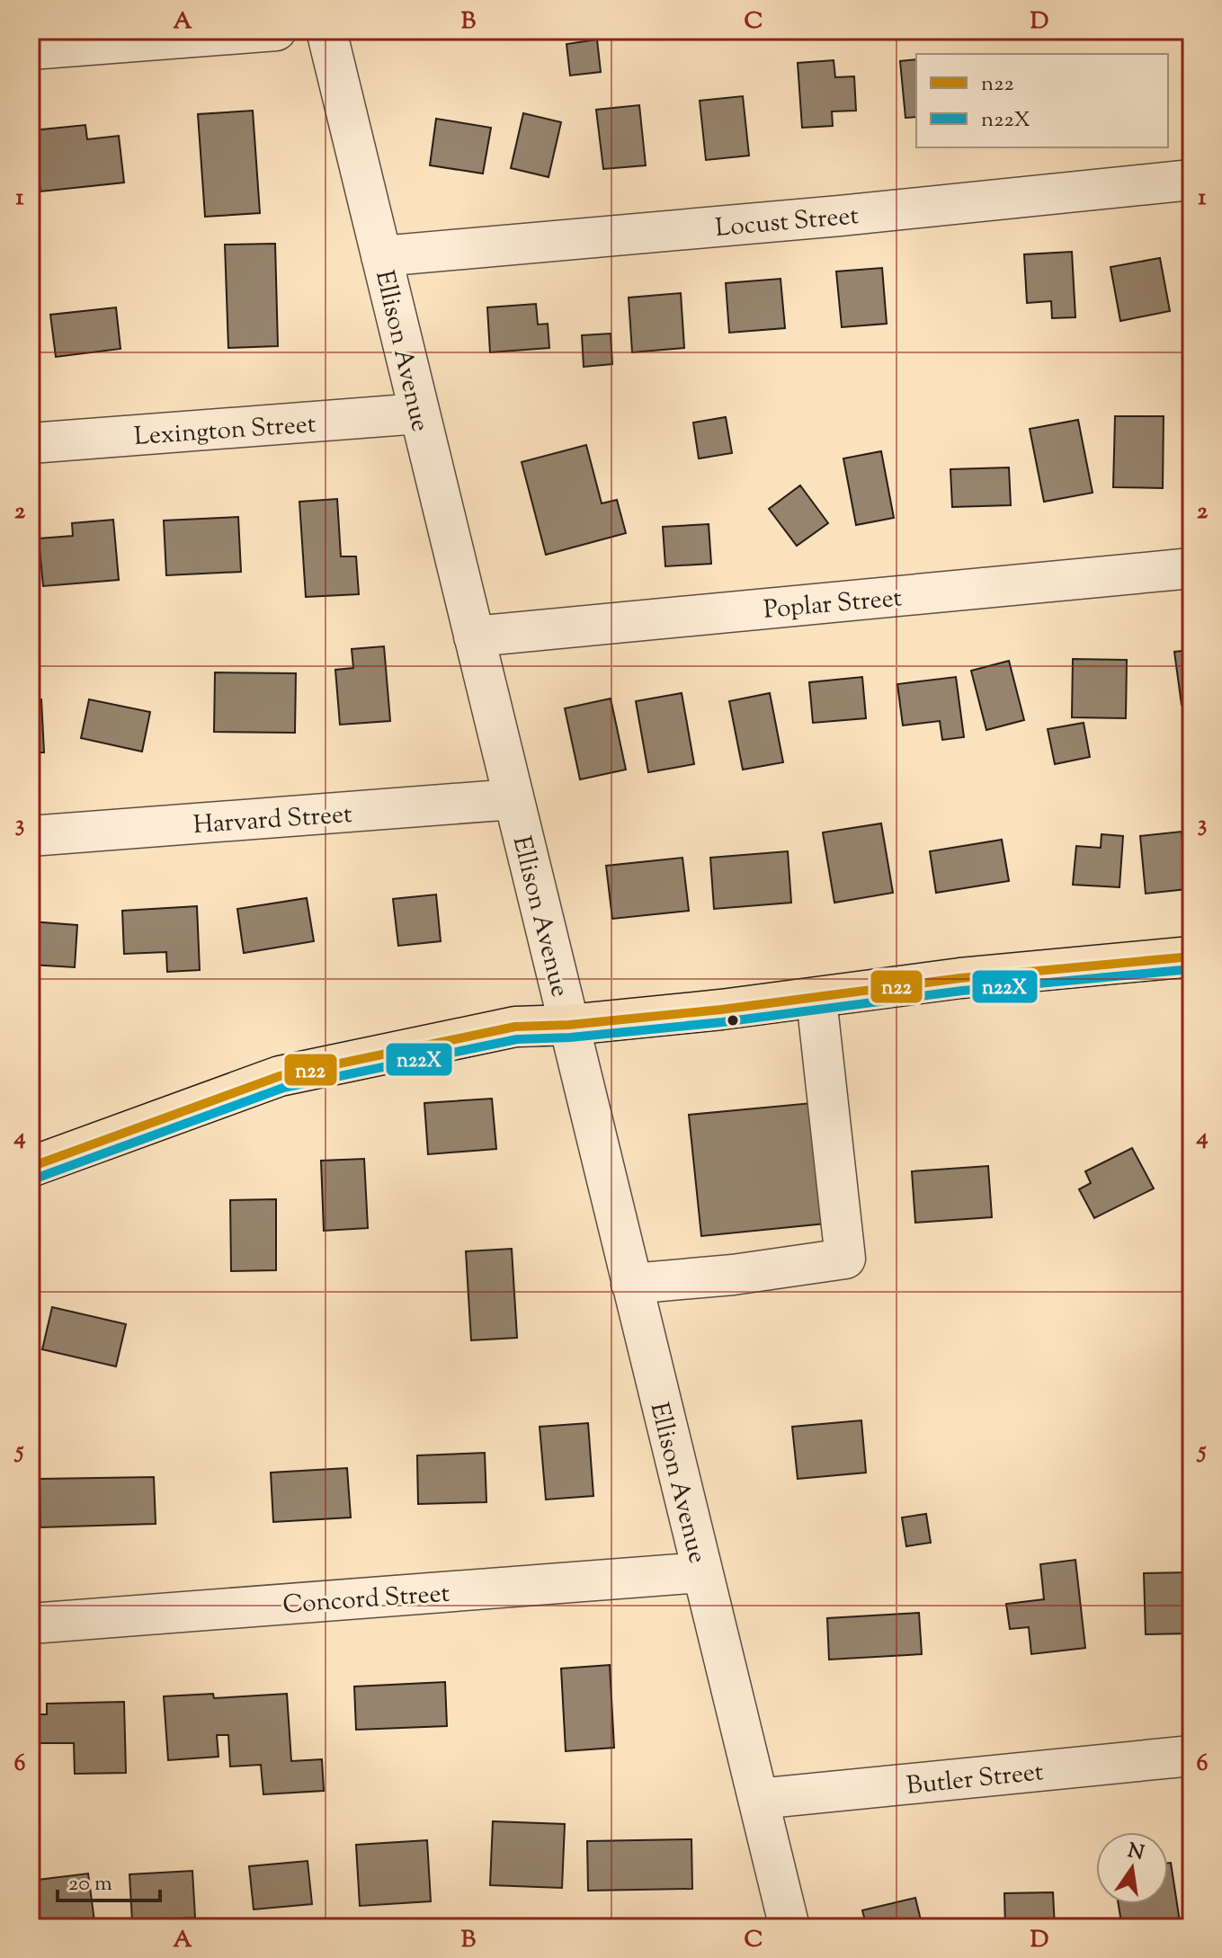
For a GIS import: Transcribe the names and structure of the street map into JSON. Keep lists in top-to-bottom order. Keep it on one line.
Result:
{"streets":{"street":["Locust Street","Ellison Avenue","Lexington Street","Poplar Street","Harvard Street","Concord Street","Butler Street"]},"crossings":[["Locust Street","Ellison Avenue"],["Ellison Avenue","Lexington Street"],["Ellison Avenue","Poplar Street"],["Ellison Avenue","Harvard Street"],["Ellison Avenue","Concord Street"],["Ellison Avenue","Butler Street"]],"lines":["transit line n22","transit line n22X"],"legend":["n22","n22X"],"scale_bar":"20 m","north":"top","grid":{"columns":["A","B","C","D"],"rows":["1","2","3","4","5","6"]}}
